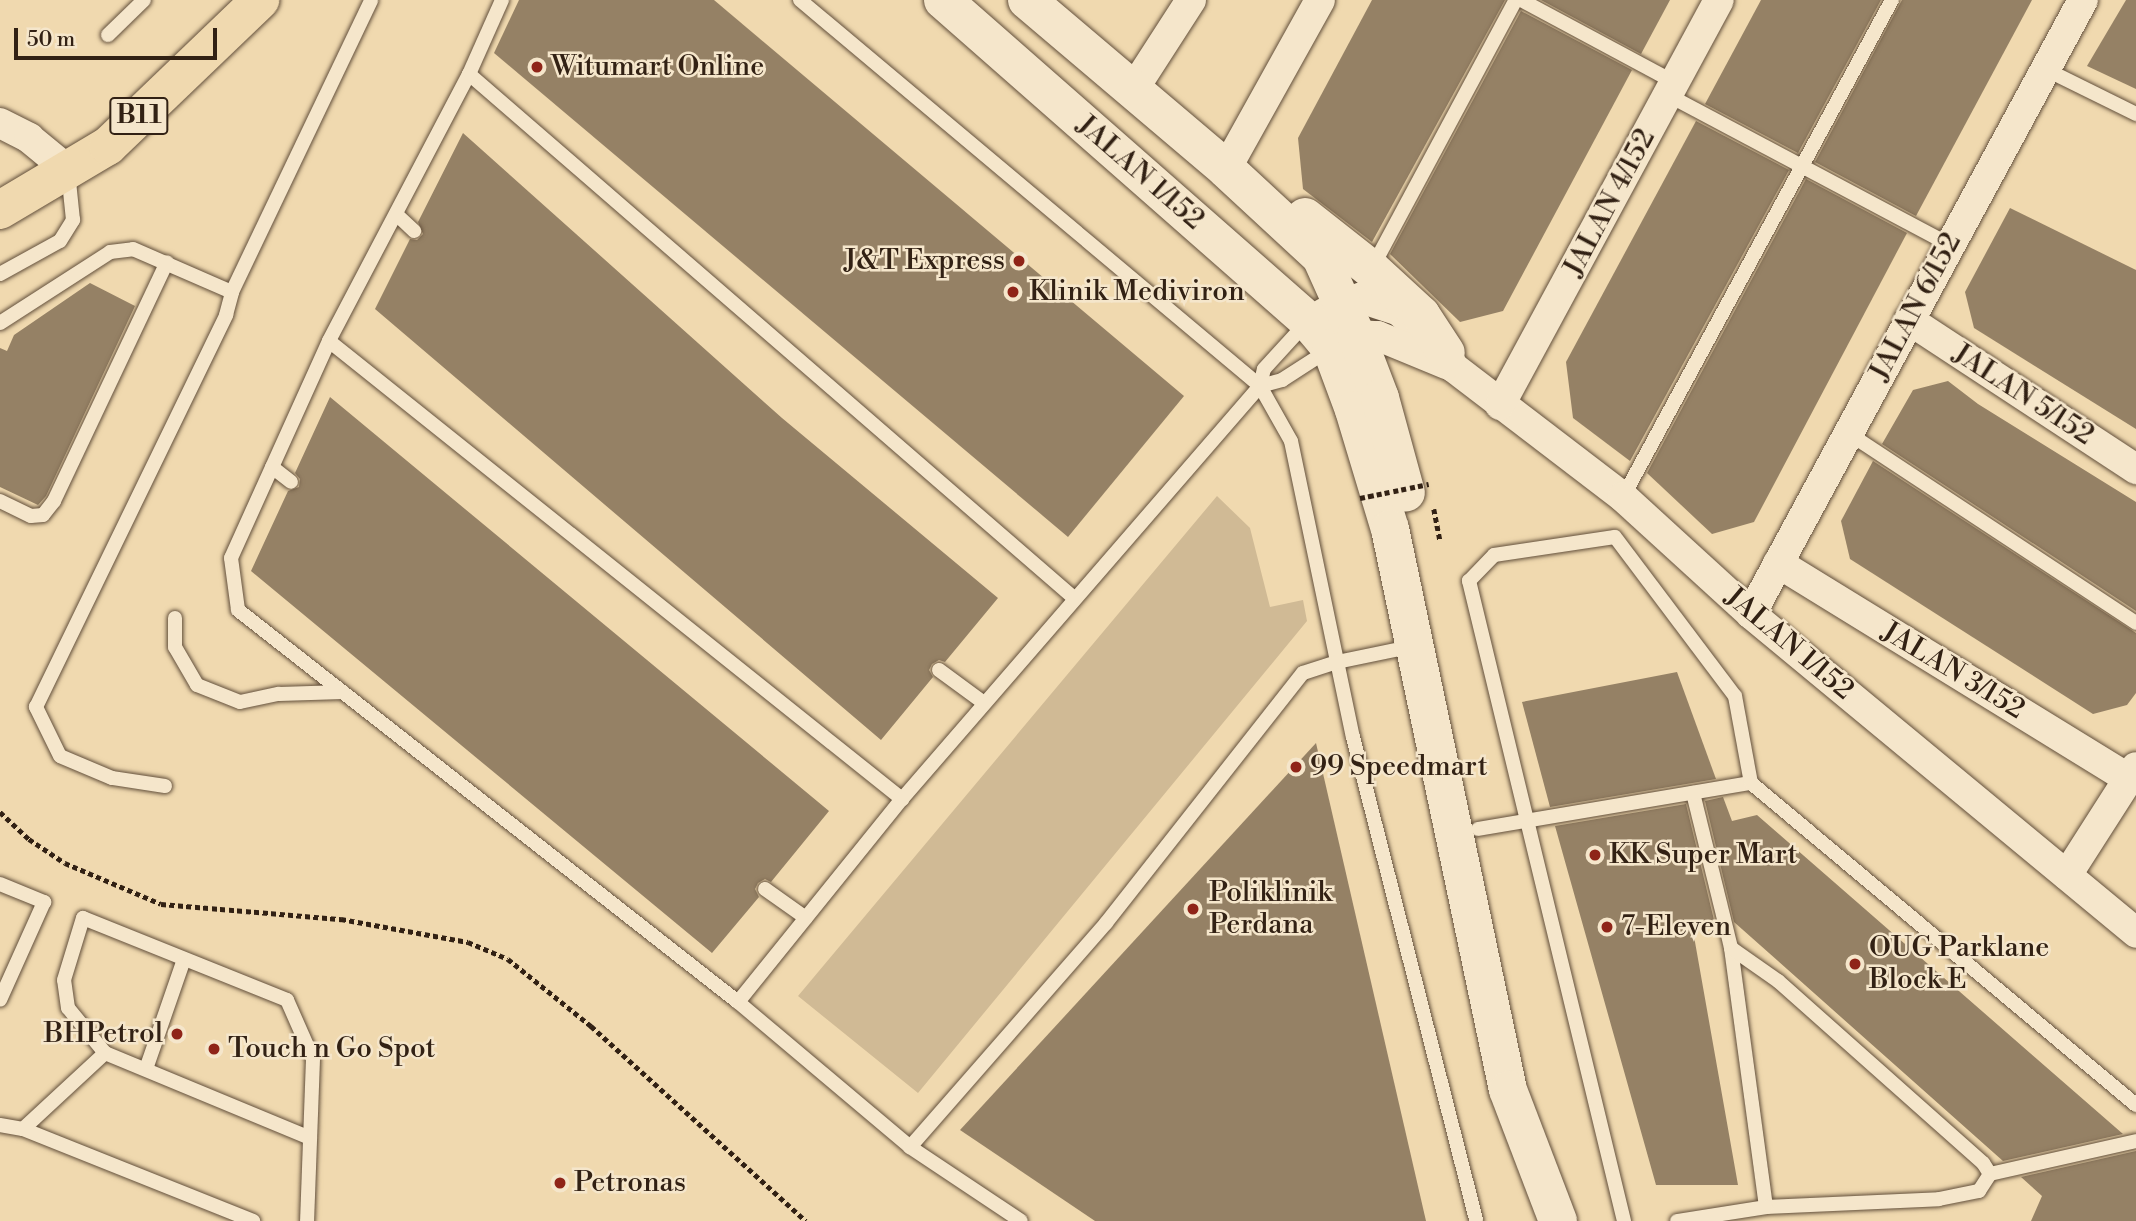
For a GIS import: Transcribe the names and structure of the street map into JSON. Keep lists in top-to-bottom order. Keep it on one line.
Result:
{"streets":{"main road":["B11"],"street":["JALAN 1/152","JALAN 4/152","JALAN 6/152","JALAN 5/152","JALAN 3/152"]},"crossings":[["JALAN 1/152","JALAN 4/152"],["JALAN 1/152","JALAN 6/152"],["JALAN 6/152","JALAN 5/152"],["JALAN 6/152","JALAN 3/152"]],"places":["Witumart Online","J&T Express","Klinik Mediviron","99 Speedmart","KK Super Mart","Poliklinik Perdana","7-Eleven","OUG Parklane Block E","BHPetrol","Touch n Go Spot","Petronas"],"scale_bar":"50 m"}
